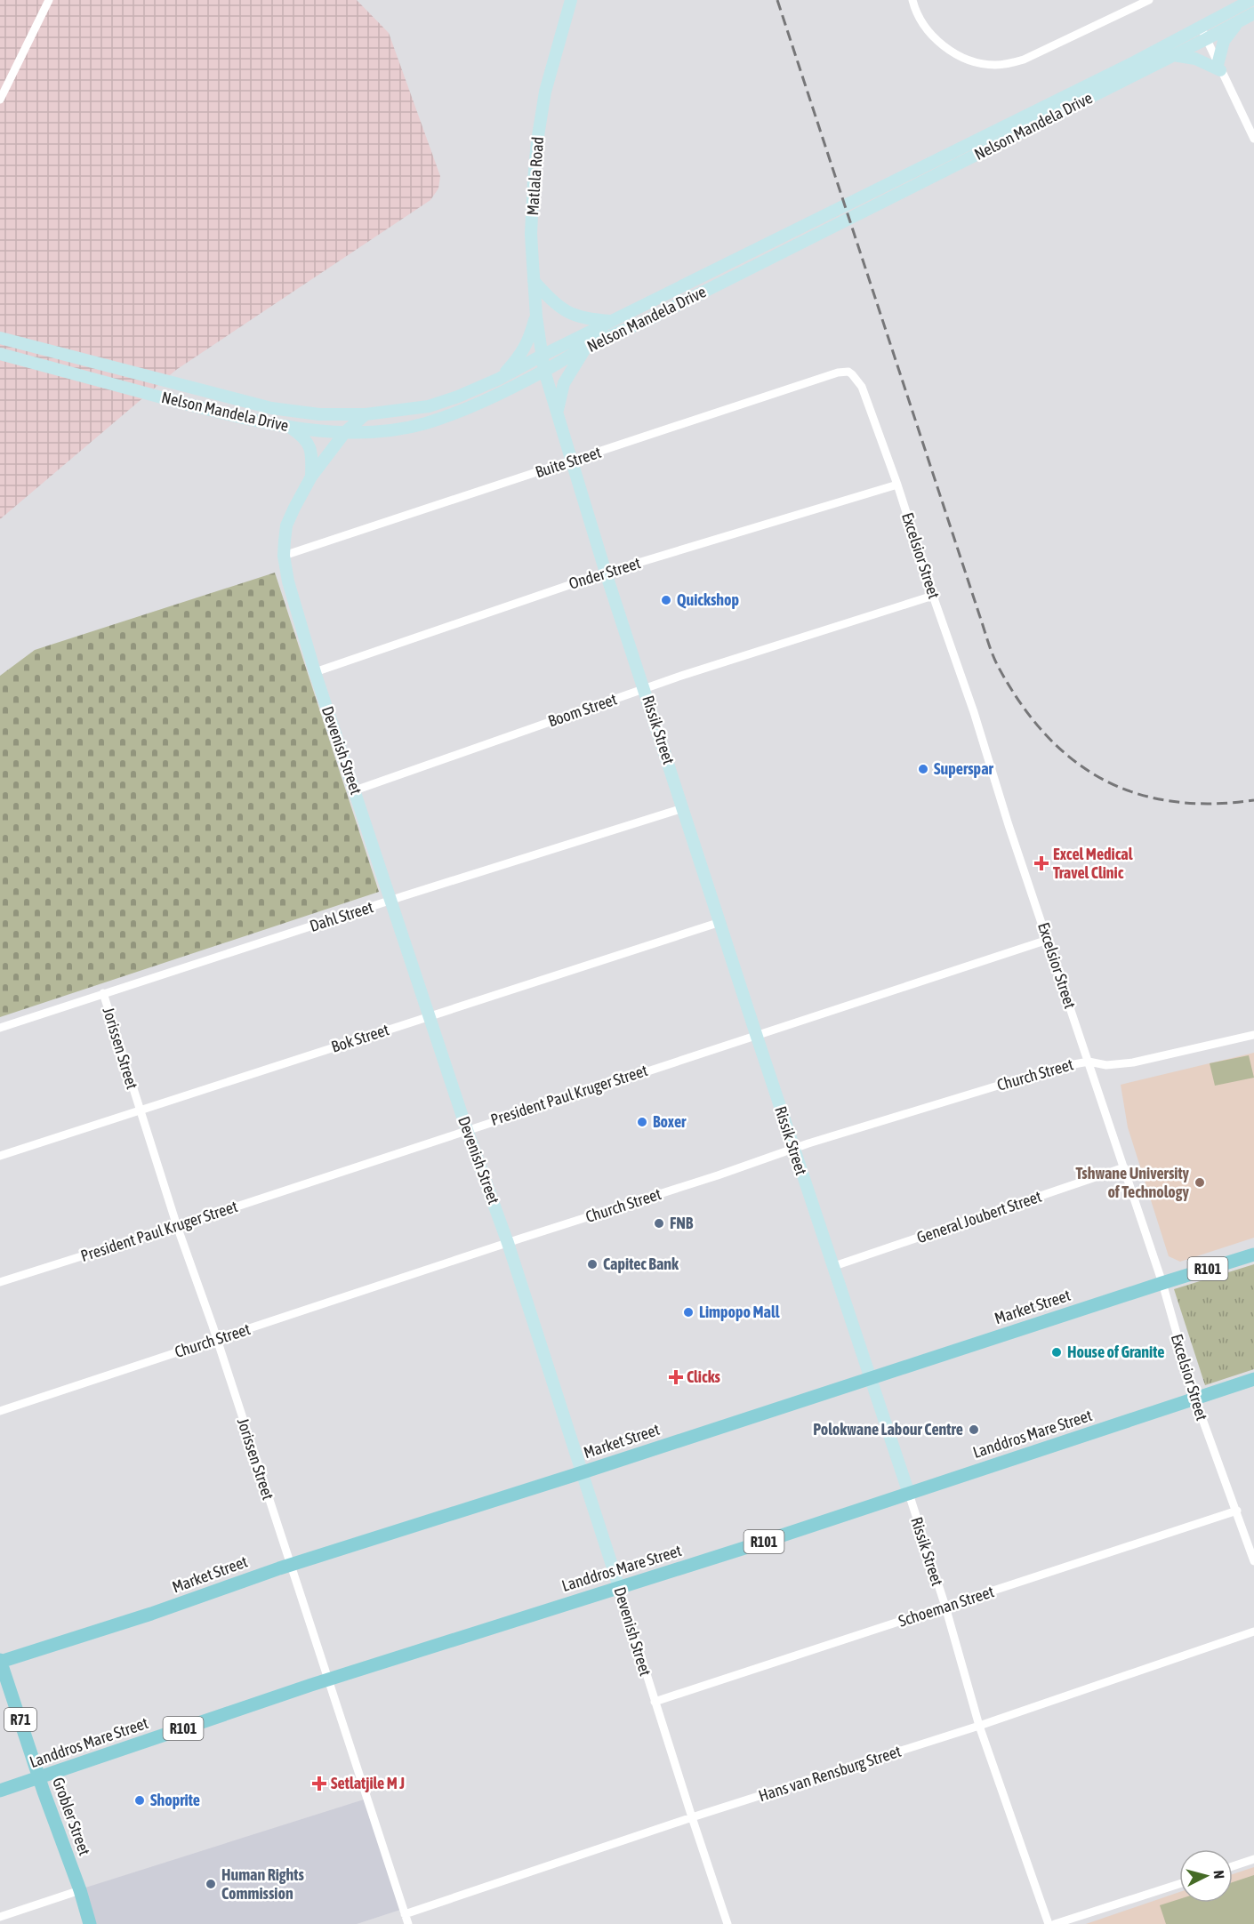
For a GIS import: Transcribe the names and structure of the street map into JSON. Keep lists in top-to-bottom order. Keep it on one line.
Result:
{"streets":{"main road":["Nelson Mandela Drive","Matlala Road","Rissik Street","Devenish Street","R101","Market Street","Landdros Mare Street","R71","Grobler Street"],"street":["Buite Street","Excelsior Street","Onder Street","Boom Street","Dahl Street","Bok Street","Jorissen Street","Church Street","President Paul Kruger Street","General Joubert Street","Schoeman Street","Hans van Rensburg Street"]},"crossings":[["Nelson Mandela Drive","Matlala Road"],["Nelson Mandela Drive","Rissik Street"],["Nelson Mandela Drive","Devenish Street"],["Matlala Road","Rissik Street"],["Buite Street","Excelsior Street"],["Buite Street","Rissik Street"],["Buite Street","Devenish Street"],["Excelsior Street","Onder Street"],["Excelsior Street","Boom Street"],["Excelsior Street","Church Street"],["Excelsior Street","President Paul Kruger Street"],["Excelsior Street","General Joubert Street"],["Excelsior Street","Market Street"],["Excelsior Street","Landdros Mare Street"],["Excelsior Street","Schoeman Street"],["Onder Street","Rissik Street"],["Onder Street","Devenish Street"],["Boom Street","Rissik Street"],["Boom Street","Devenish Street"],["Rissik Street","Dahl Street"],["Rissik Street","Bok Street"],["Rissik Street","Church Street"],["Rissik Street","President Paul Kruger Street"],["Rissik Street","General Joubert Street"],["Rissik Street","Market Street"],["Rissik Street","Landdros Mare Street"],["Rissik Street","Schoeman Street"],["Rissik Street","Hans van Rensburg Street"],["Devenish Street","Dahl Street"],["Devenish Street","Bok Street"],["Devenish Street","Church Street"],["Devenish Street","President Paul Kruger Street"],["Devenish Street","Market Street"],["Devenish Street","Landdros Mare Street"],["Devenish Street","Schoeman Street"],["Devenish Street","Hans van Rensburg Street"],["Dahl Street","Jorissen Street"],["Bok Street","Jorissen Street"],["Jorissen Street","Church Street"],["Jorissen Street","President Paul Kruger Street"],["Jorissen Street","Market Street"],["Jorissen Street","Landdros Mare Street"],["Jorissen Street","Hans van Rensburg Street"],["Market Street","Grobler Street"],["Landdros Mare Street","Grobler Street"]],"places":{"other":["Quickshop","Superspar","Boxer","Tshwane University of Technology","FNB","Capitec Bank","Limpopo Mall","House of Granite","Polokwane Labour Centre","Shoprite","Human Rights Commission"],"health":["Excel Medical Travel Clinic","Clicks","Setlatjile M J"]},"north":"right"}
